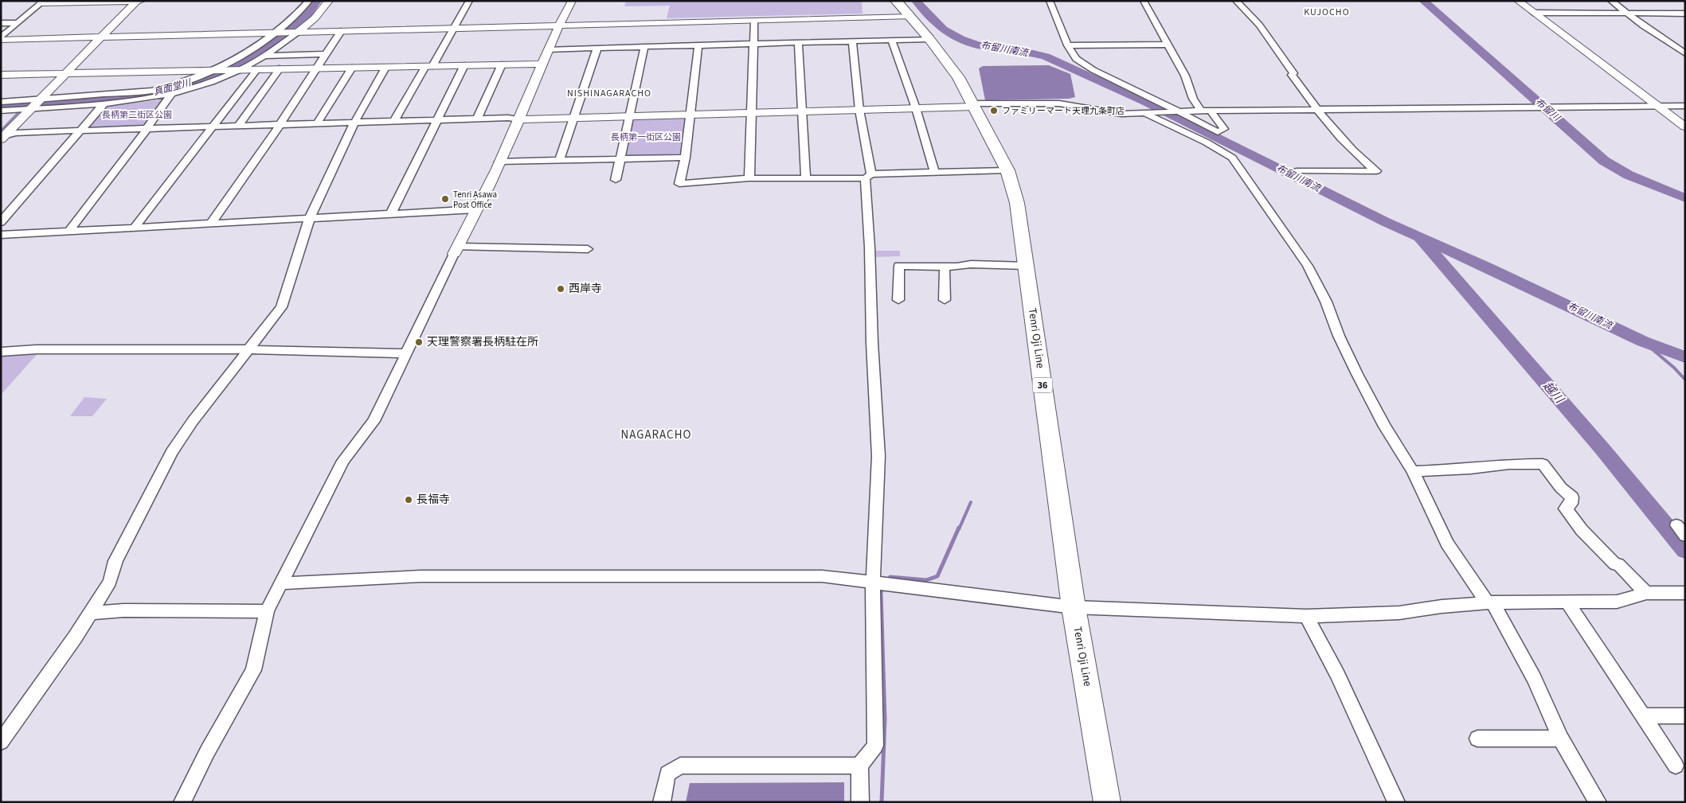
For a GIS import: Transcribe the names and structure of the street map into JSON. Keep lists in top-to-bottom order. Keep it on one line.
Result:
{"streets":{"main road":["Tenri Oji Line","36"]},"districts":["KUJOCHO","NISHINAGARACHO","NAGARACHO"],"water":["布留川南流","真面堂川","布留川","越川"],"parks":["長柄第二街区公園","長柄第一街区公園"],"places":["ファミリーマート天理九条町店","Tenri Asawa Post Office","西岸寺","天理警察署長柄駐在所","長福寺"]}
